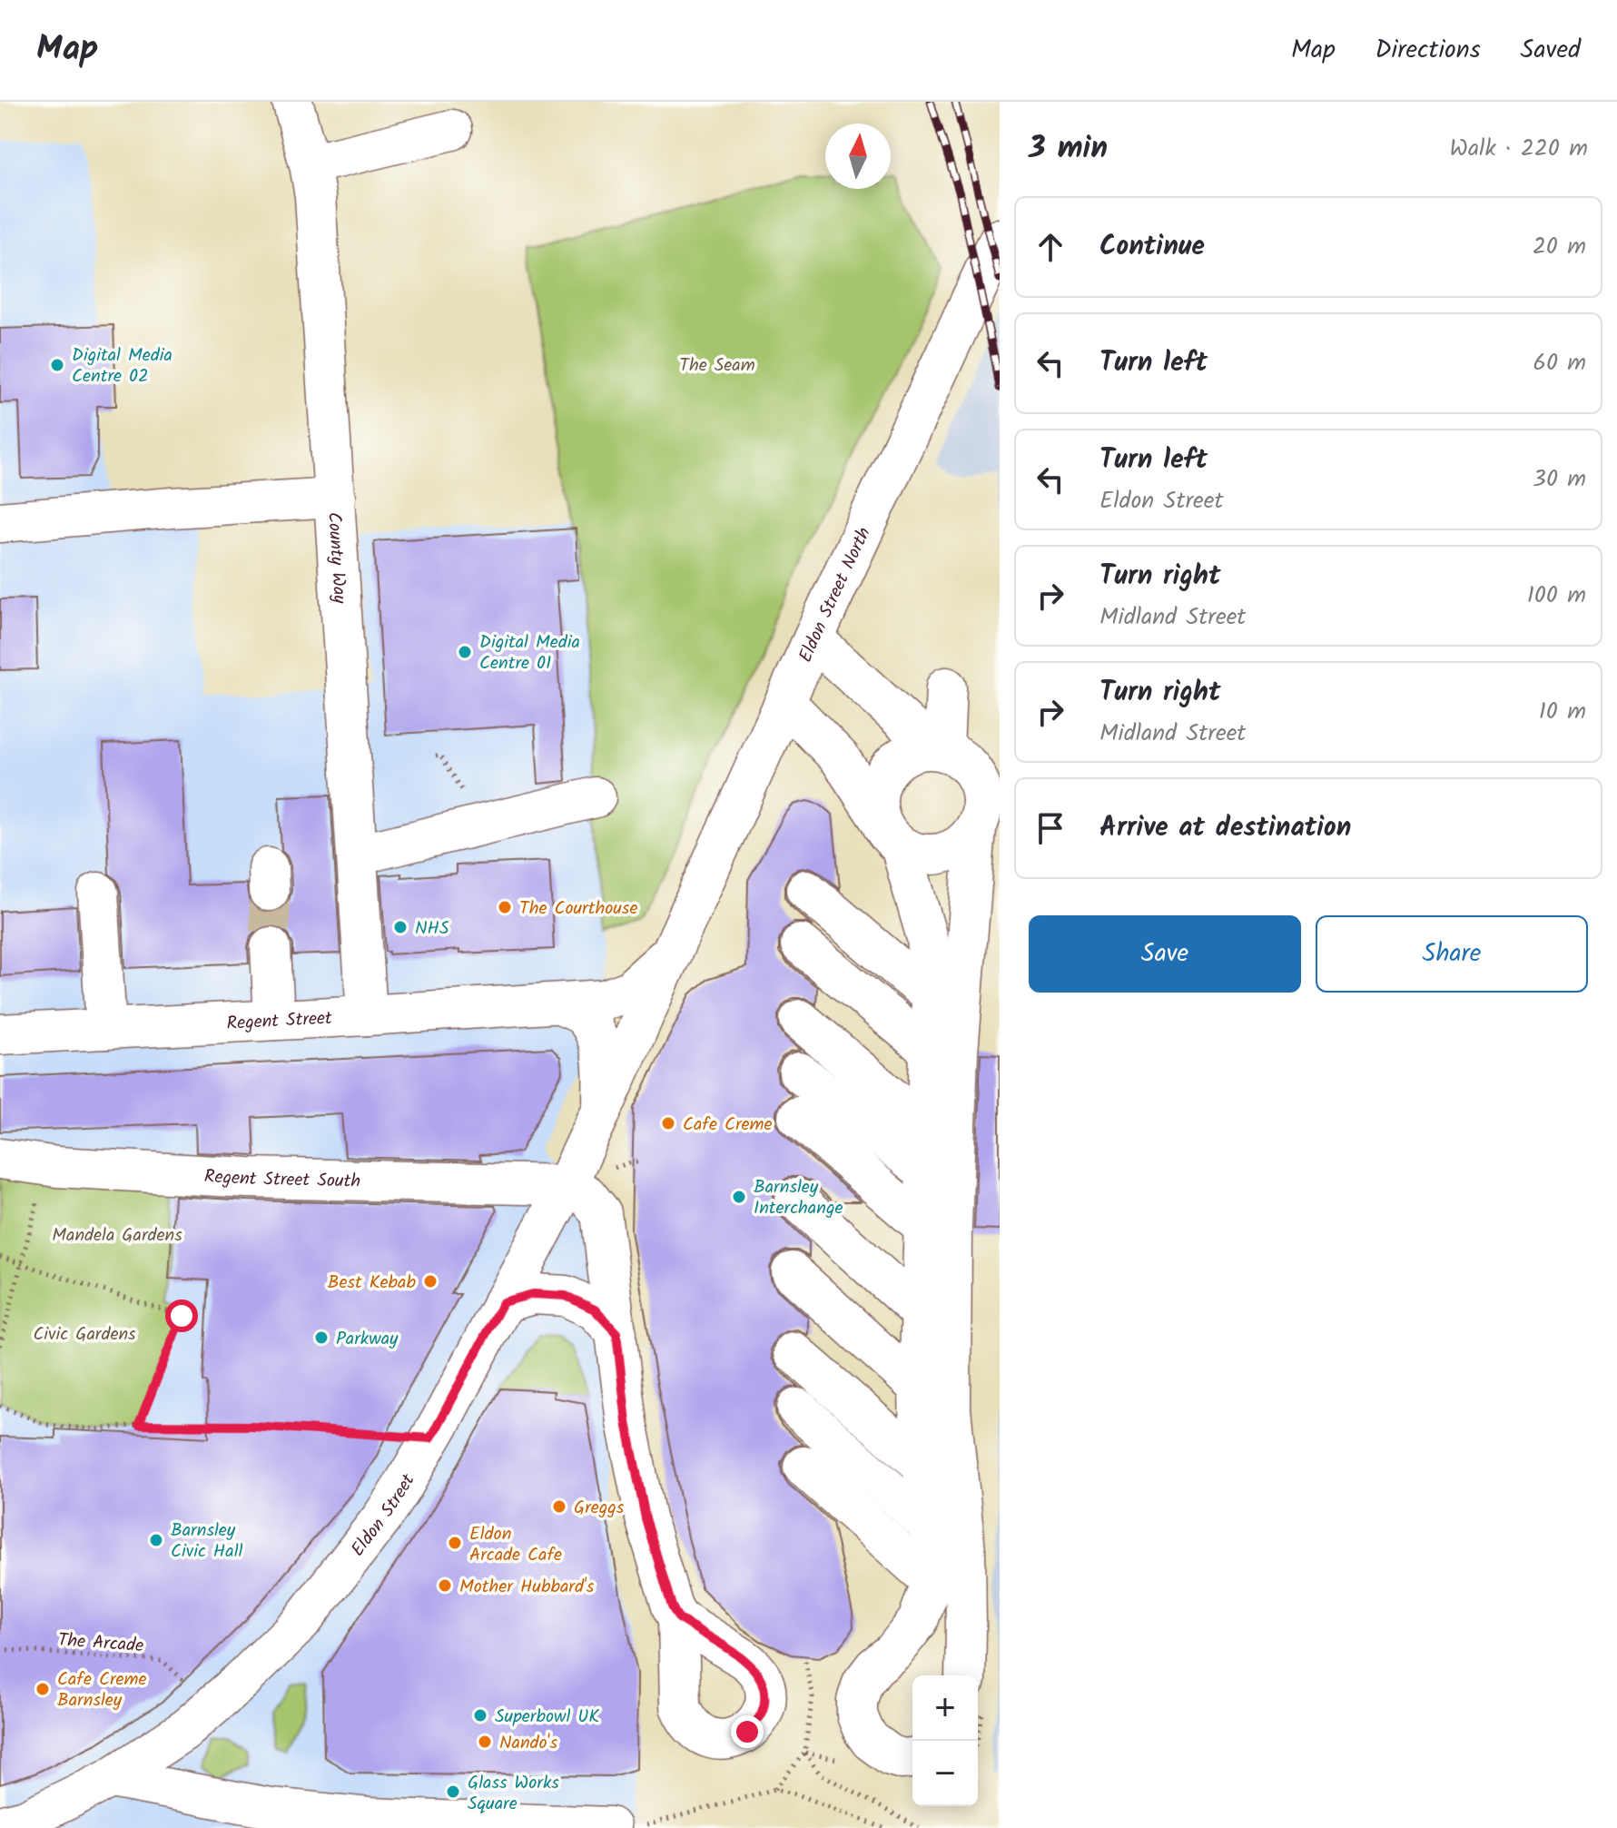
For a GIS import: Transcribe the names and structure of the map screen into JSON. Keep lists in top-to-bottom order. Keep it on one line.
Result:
{"streets":{"street":["County Way","Eldon Street North","Regent Street","Regent Street South","Eldon Street"],"path":["The Arcade"]},"crossings":[["County Way","Regent Street"],["Eldon Street North","Regent Street"],["Eldon Street North","Eldon Street"],["Regent Street","Eldon Street"],["Regent Street South","Eldon Street"]],"parks":["The Seam","Mandela Gardens","Civic Gardens"],"places":["Digital Media Centre 02","Digital Media Centre 01","The Courthouse","NHS","Cafe Creme","Barnsley Interchange","Best Kebab","Parkway","Greggs","Barnsley Civic Hall","Eldon Arcade Cafe","Mother Hubbard's","Cafe Creme Barnsley","Superbowl UK","Nando's","Glass Works Square"],"north":"top","page":{"header":"Map","nav":["Map","Directions","Saved"],"heading":["3 min","Walk · 220 m"],"list":[["Continue","20 m"],["Turn left","60 m"],["Turn left","Eldon Street","30 m"],["Turn right","Midland Street","100 m"],["Turn right","Midland Street","10 m"],"Arrive at destination"],"buttons":["Save","Share"],"map_buttons":["+","−"]}}
